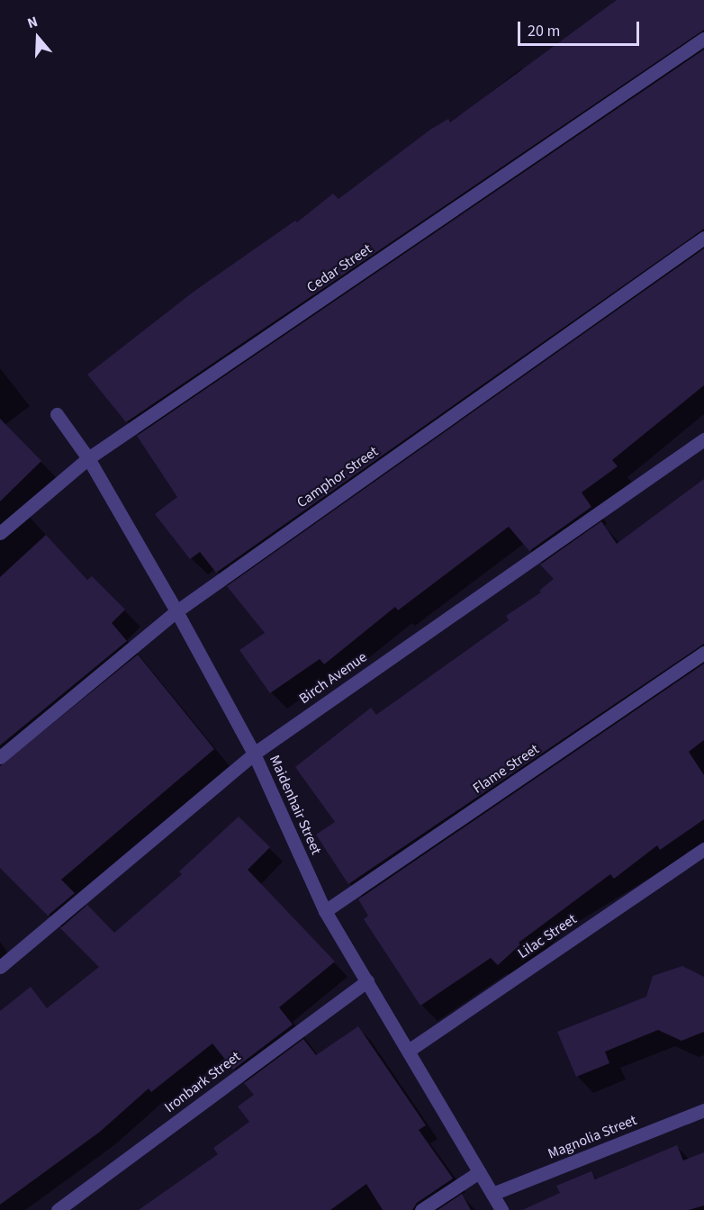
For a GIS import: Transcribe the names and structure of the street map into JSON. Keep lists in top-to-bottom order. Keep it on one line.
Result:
{"streets":{"street":["Cedar Street","Camphor Street","Birch Avenue","Flame Street","Maidenhair Street","Lilac Street","Ironbark Street","Magnolia Street"]},"crossings":[["Cedar Street","Maidenhair Street"],["Camphor Street","Maidenhair Street"],["Birch Avenue","Maidenhair Street"],["Flame Street","Maidenhair Street"],["Maidenhair Street","Lilac Street"],["Maidenhair Street","Ironbark Street"],["Maidenhair Street","Magnolia Street"]],"scale_bar":"20 m","north":"top"}
